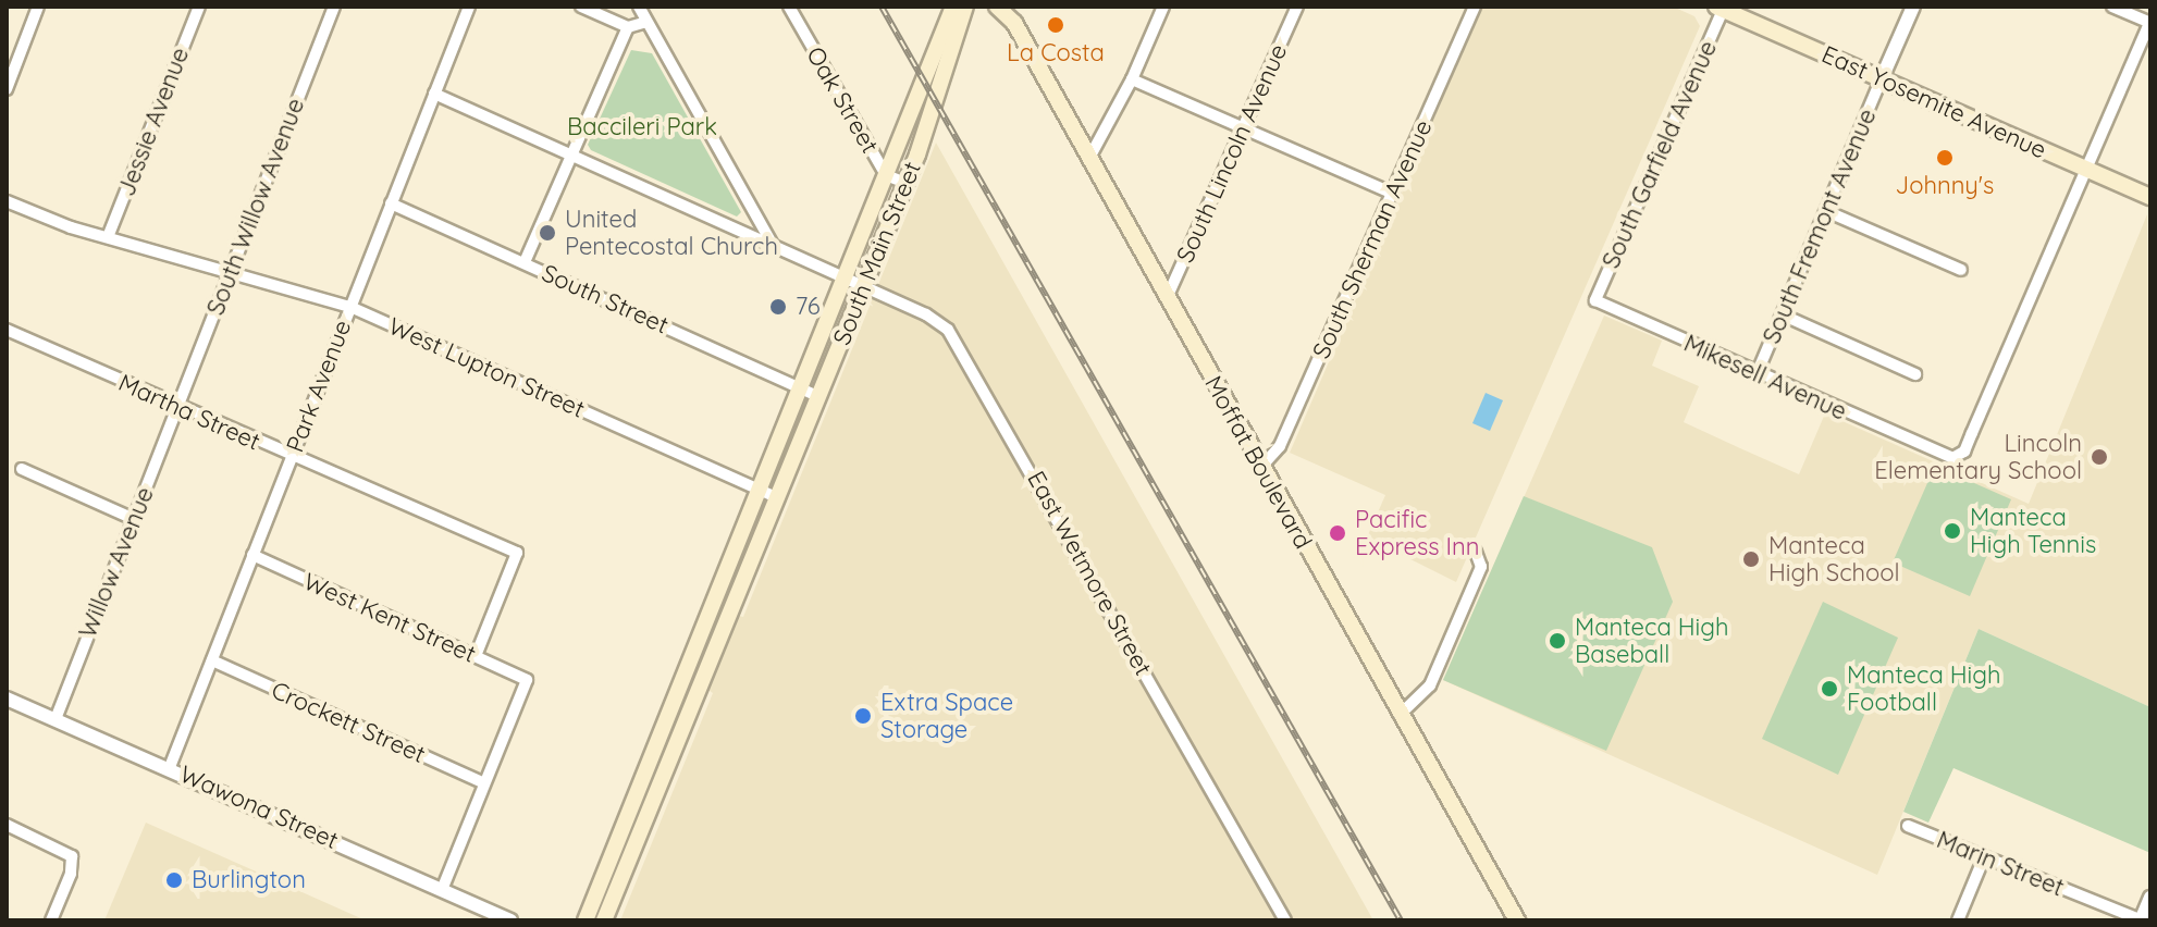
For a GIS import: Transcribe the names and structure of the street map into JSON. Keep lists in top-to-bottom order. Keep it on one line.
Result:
{"streets":{"main road":["East Yosemite Avenue","South Main Street","Moffat Boulevard"],"street":["Oak Street","Jessie Avenue","South Lincoln Avenue","South Garfield Avenue","South Willow Avenue","South Fremont Avenue","South Sherman Avenue","South Street","West Lupton Street","Mikesell Avenue","Park Avenue","Martha Street","Willow Avenue","East Wetmore Street","West Kent Street","Crockett Street","Wawona Street","Marin Street"]},"crossings":[["Oak Street","South Main Street"],["East Yosemite Avenue","South Garfield Avenue"],["East Yosemite Avenue","South Fremont Avenue"],["East Yosemite Avenue","Mikesell Avenue"],["Jessie Avenue","West Lupton Street"],["South Lincoln Avenue","Moffat Boulevard"],["South Garfield Avenue","Mikesell Avenue"],["South Willow Avenue","West Lupton Street"],["South Willow Avenue","Martha Street"],["South Willow Avenue","Willow Avenue"],["South Fremont Avenue","Mikesell Avenue"],["South Sherman Avenue","Moffat Boulevard"],["South Main Street","South Street"],["South Main Street","West Lupton Street"],["South Main Street","East Wetmore Street"],["South Street","Park Avenue"],["West Lupton Street","Park Avenue"],["Park Avenue","Martha Street"],["Park Avenue","East Wetmore Street"],["Park Avenue","West Kent Street"],["Park Avenue","Crockett Street"],["Park Avenue","Wawona Street"],["Martha Street","Willow Avenue"],["Martha Street","West Kent Street"],["Willow Avenue","Wawona Street"],["West Kent Street","Crockett Street"]],"parks":["Baccileri Park"],"places":["La Costa","Johnny's","United Pentecostal Church","76","Lincoln Elementary School","Manteca High Tennis","Pacific Express Inn","Manteca High School","Manteca High Baseball","Manteca High Football","Extra Space Storage","Burlington"]}
